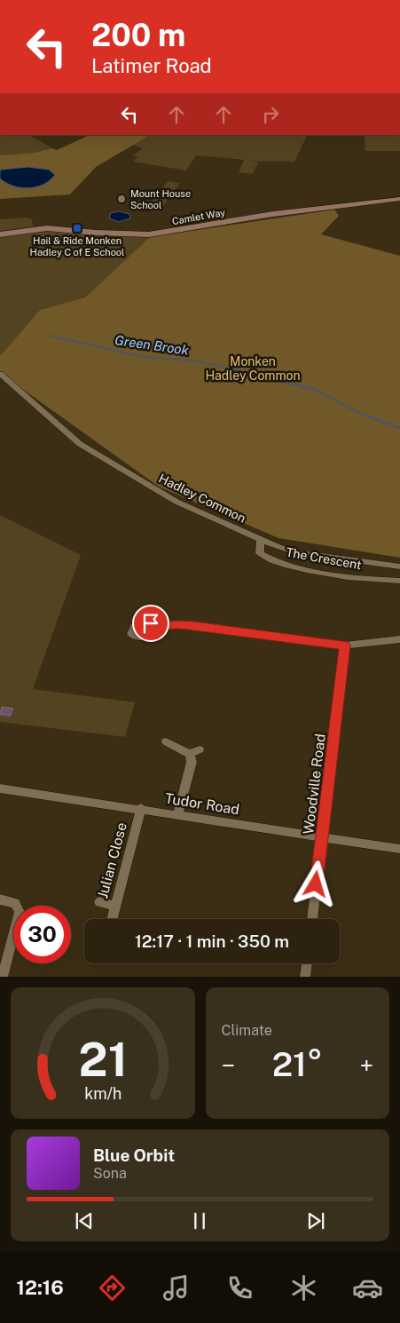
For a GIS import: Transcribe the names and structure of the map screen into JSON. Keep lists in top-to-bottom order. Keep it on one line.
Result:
{"streets":{"street":["Camlet Way","Hadley Common","The Crescent","Woodville Road","Tudor Road","Julian Close"]},"crossings":[["Hadley Common","The Crescent"],["Woodville Road","Tudor Road"],["Tudor Road","Julian Close"]],"water":["Green Brook"],"parks":["Monken Hadley Common"],"places":{"other":["Mount House School"],"transit":["Hail & Ride Monken Hadley C of E School"]},"page":{"turn":["200 m","Latimer Road"],"limit":"30","trip":"12:17 · 1 min · 350 m","tile":"Climate","heat":["−","21°","+"],"song":["Blue Orbit","Sona"],"tabs":"12:16","gauge":["21","km/h"]}}
